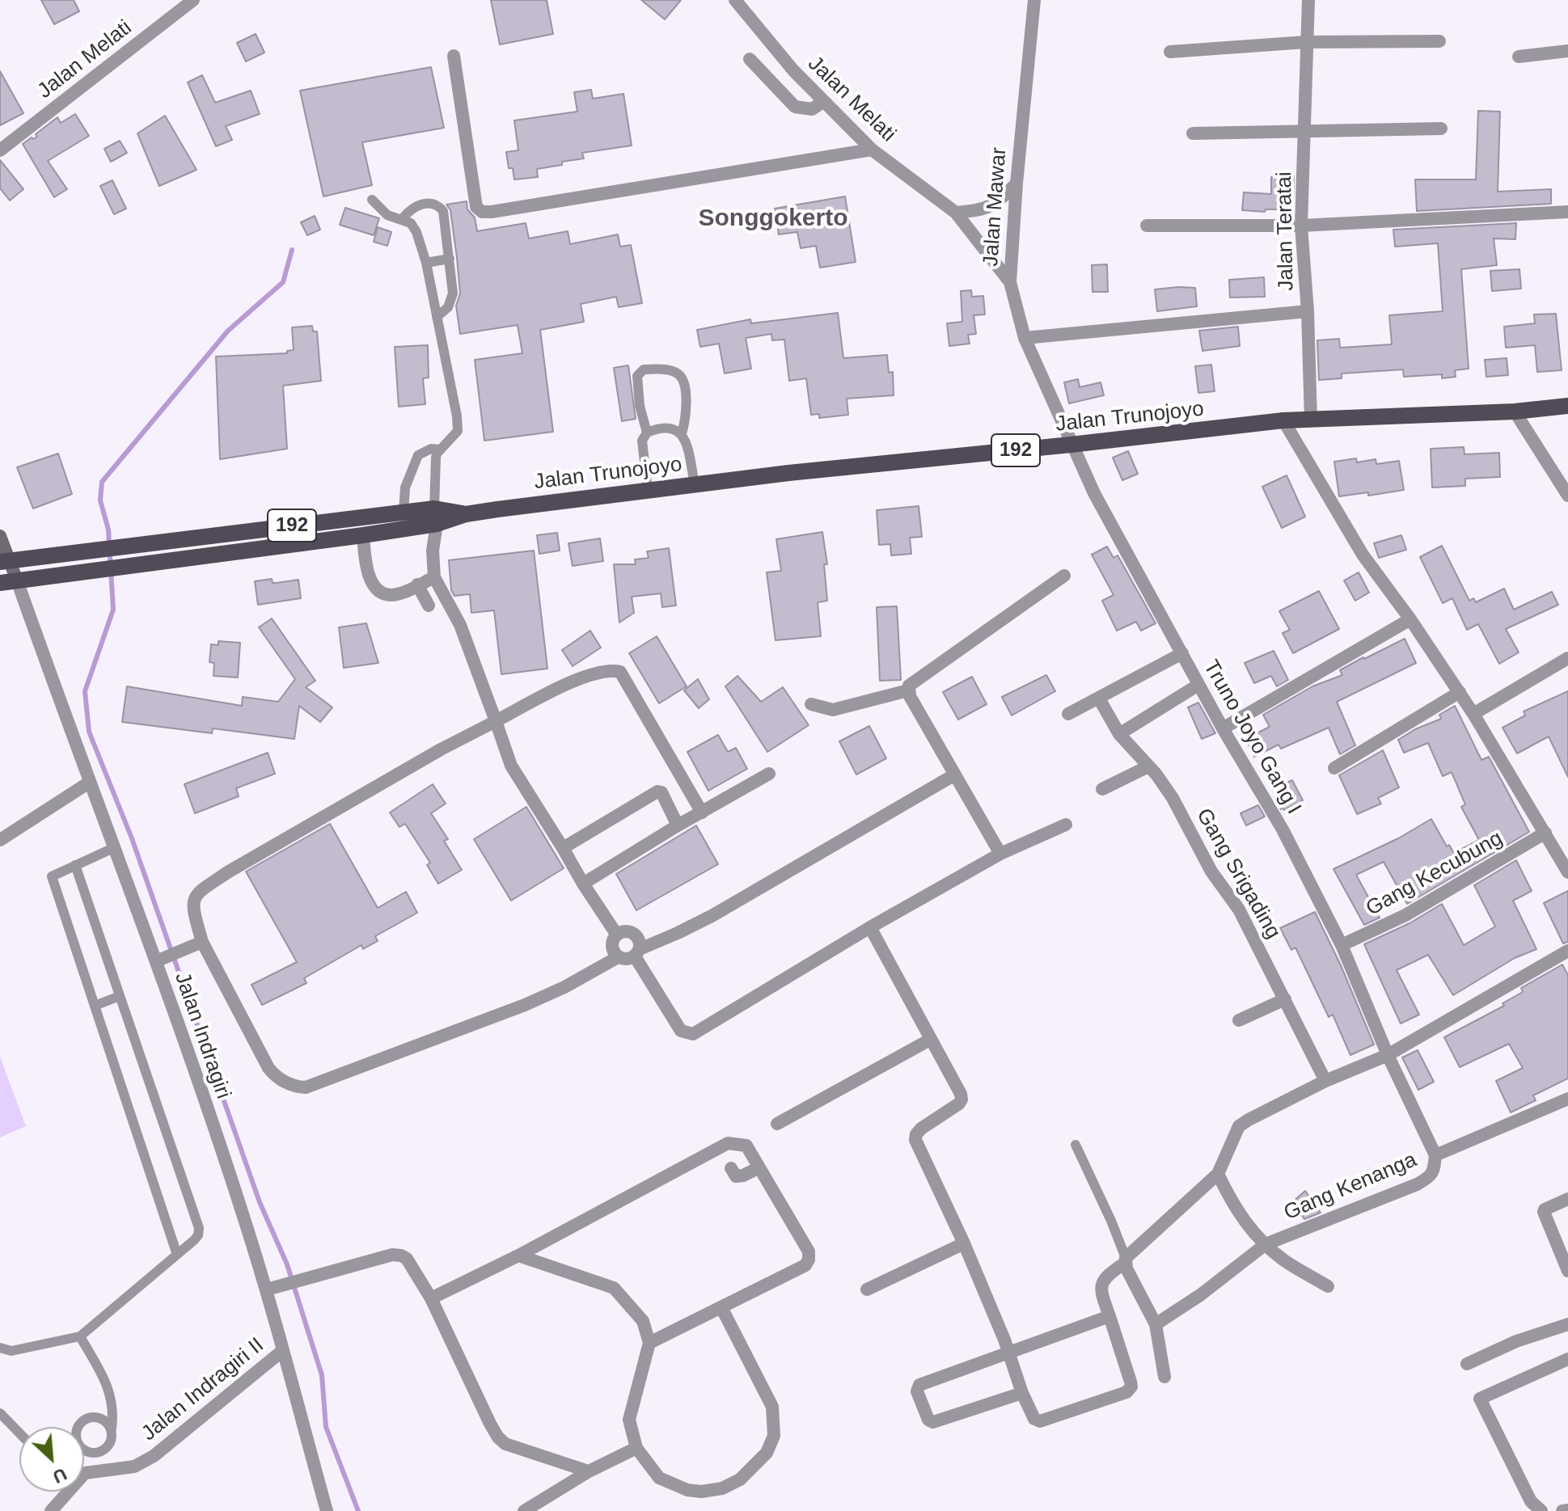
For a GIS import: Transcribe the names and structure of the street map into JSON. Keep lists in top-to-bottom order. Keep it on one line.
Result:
{"streets":{"main road":["Jalan Trunojoyo","192"],"street":["Jalan Melati","Jalan Mawar","Jalan Teratai","Truno Joyo Gang I","Gang Srigading","Gang Kecubung","Jalan Indragiri","Gang Kenanga","Jalan Indragiri II"]},"crossings":[["Jalan Melati","Jalan Mawar"],["Jalan Mawar","Jalan Trunojoyo"],["Jalan Mawar","Truno Joyo Gang I"],["Jalan Teratai","Jalan Trunojoyo"],["Jalan Trunojoyo","192"],["Jalan Trunojoyo","Truno Joyo Gang I"],["Jalan Trunojoyo","Jalan Indragiri"],["192","Jalan Indragiri"],["Truno Joyo Gang I","Gang Kecubung"],["Truno Joyo Gang I","Gang Kenanga"],["Jalan Indragiri","Jalan Indragiri II"]],"districts":["Songgokerto"],"north":"bottom right"}
